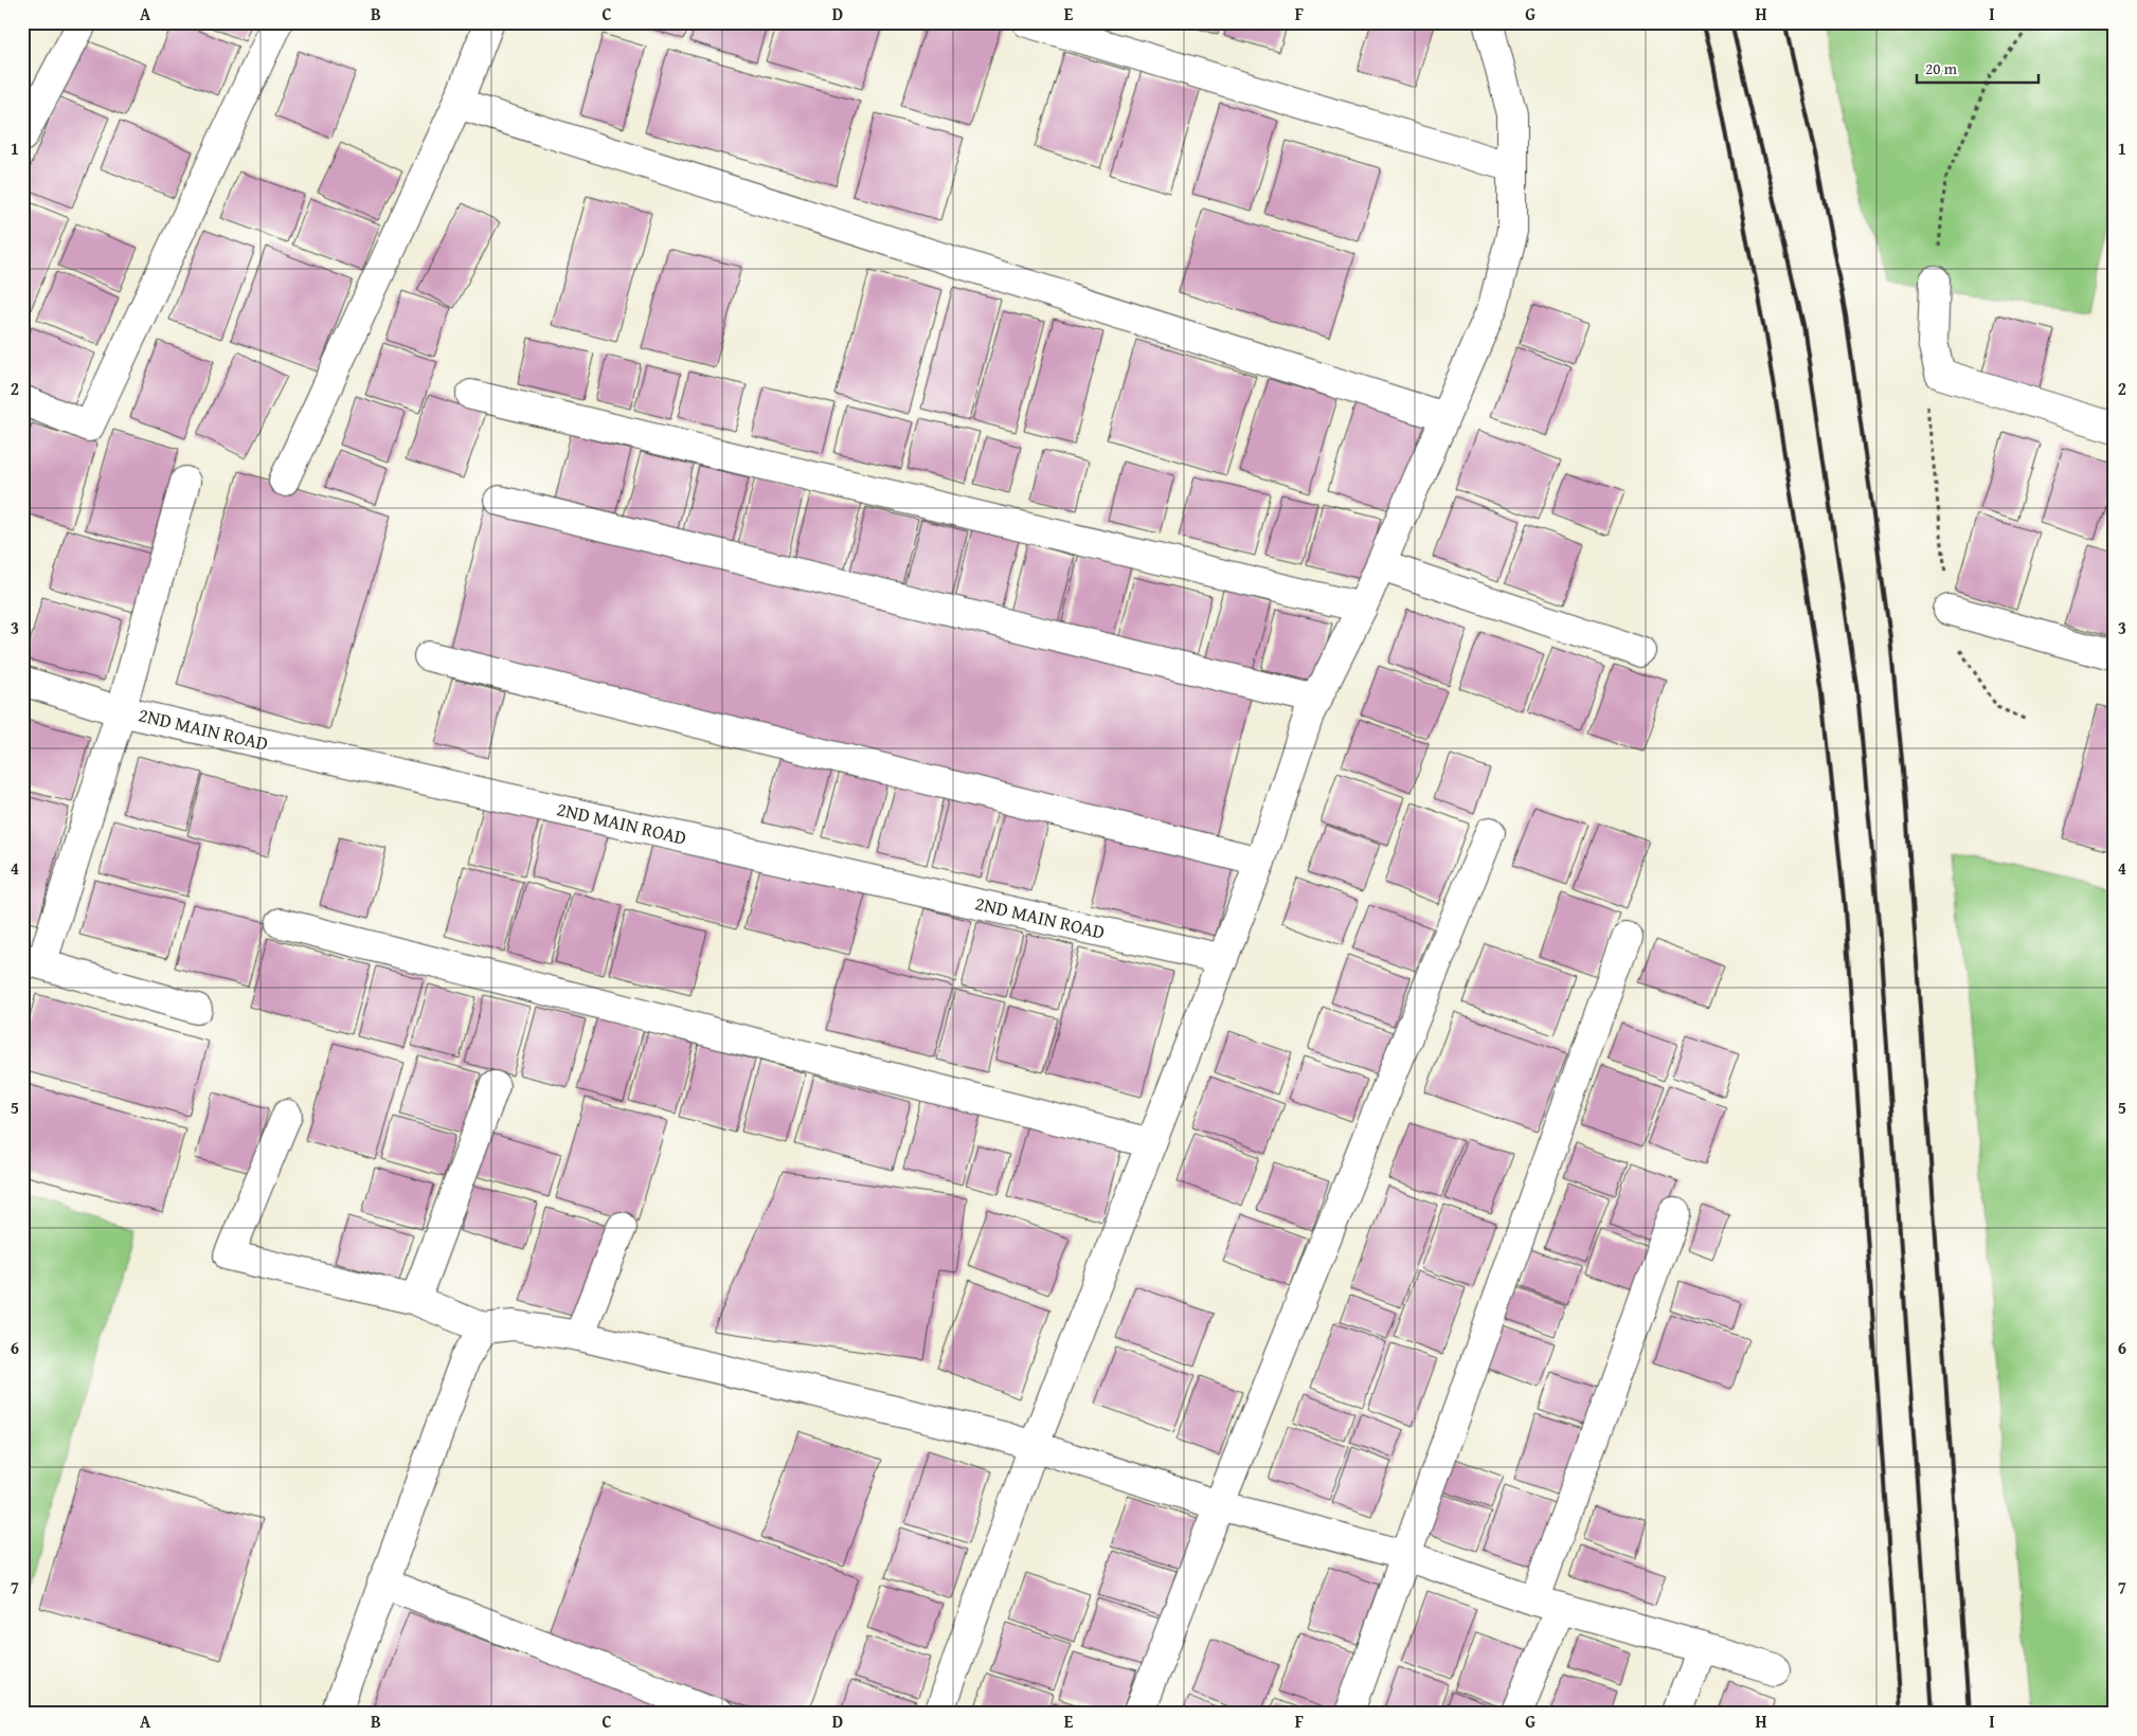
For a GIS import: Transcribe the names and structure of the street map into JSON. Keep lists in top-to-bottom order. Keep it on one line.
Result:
{"streets":{"street":["2ND MAIN ROAD"]},"scale_bar":"20 m","grid":{"columns":["A","B","C","D","E","F","G","H","I"],"rows":["1","2","3","4","5","6","7"]}}
